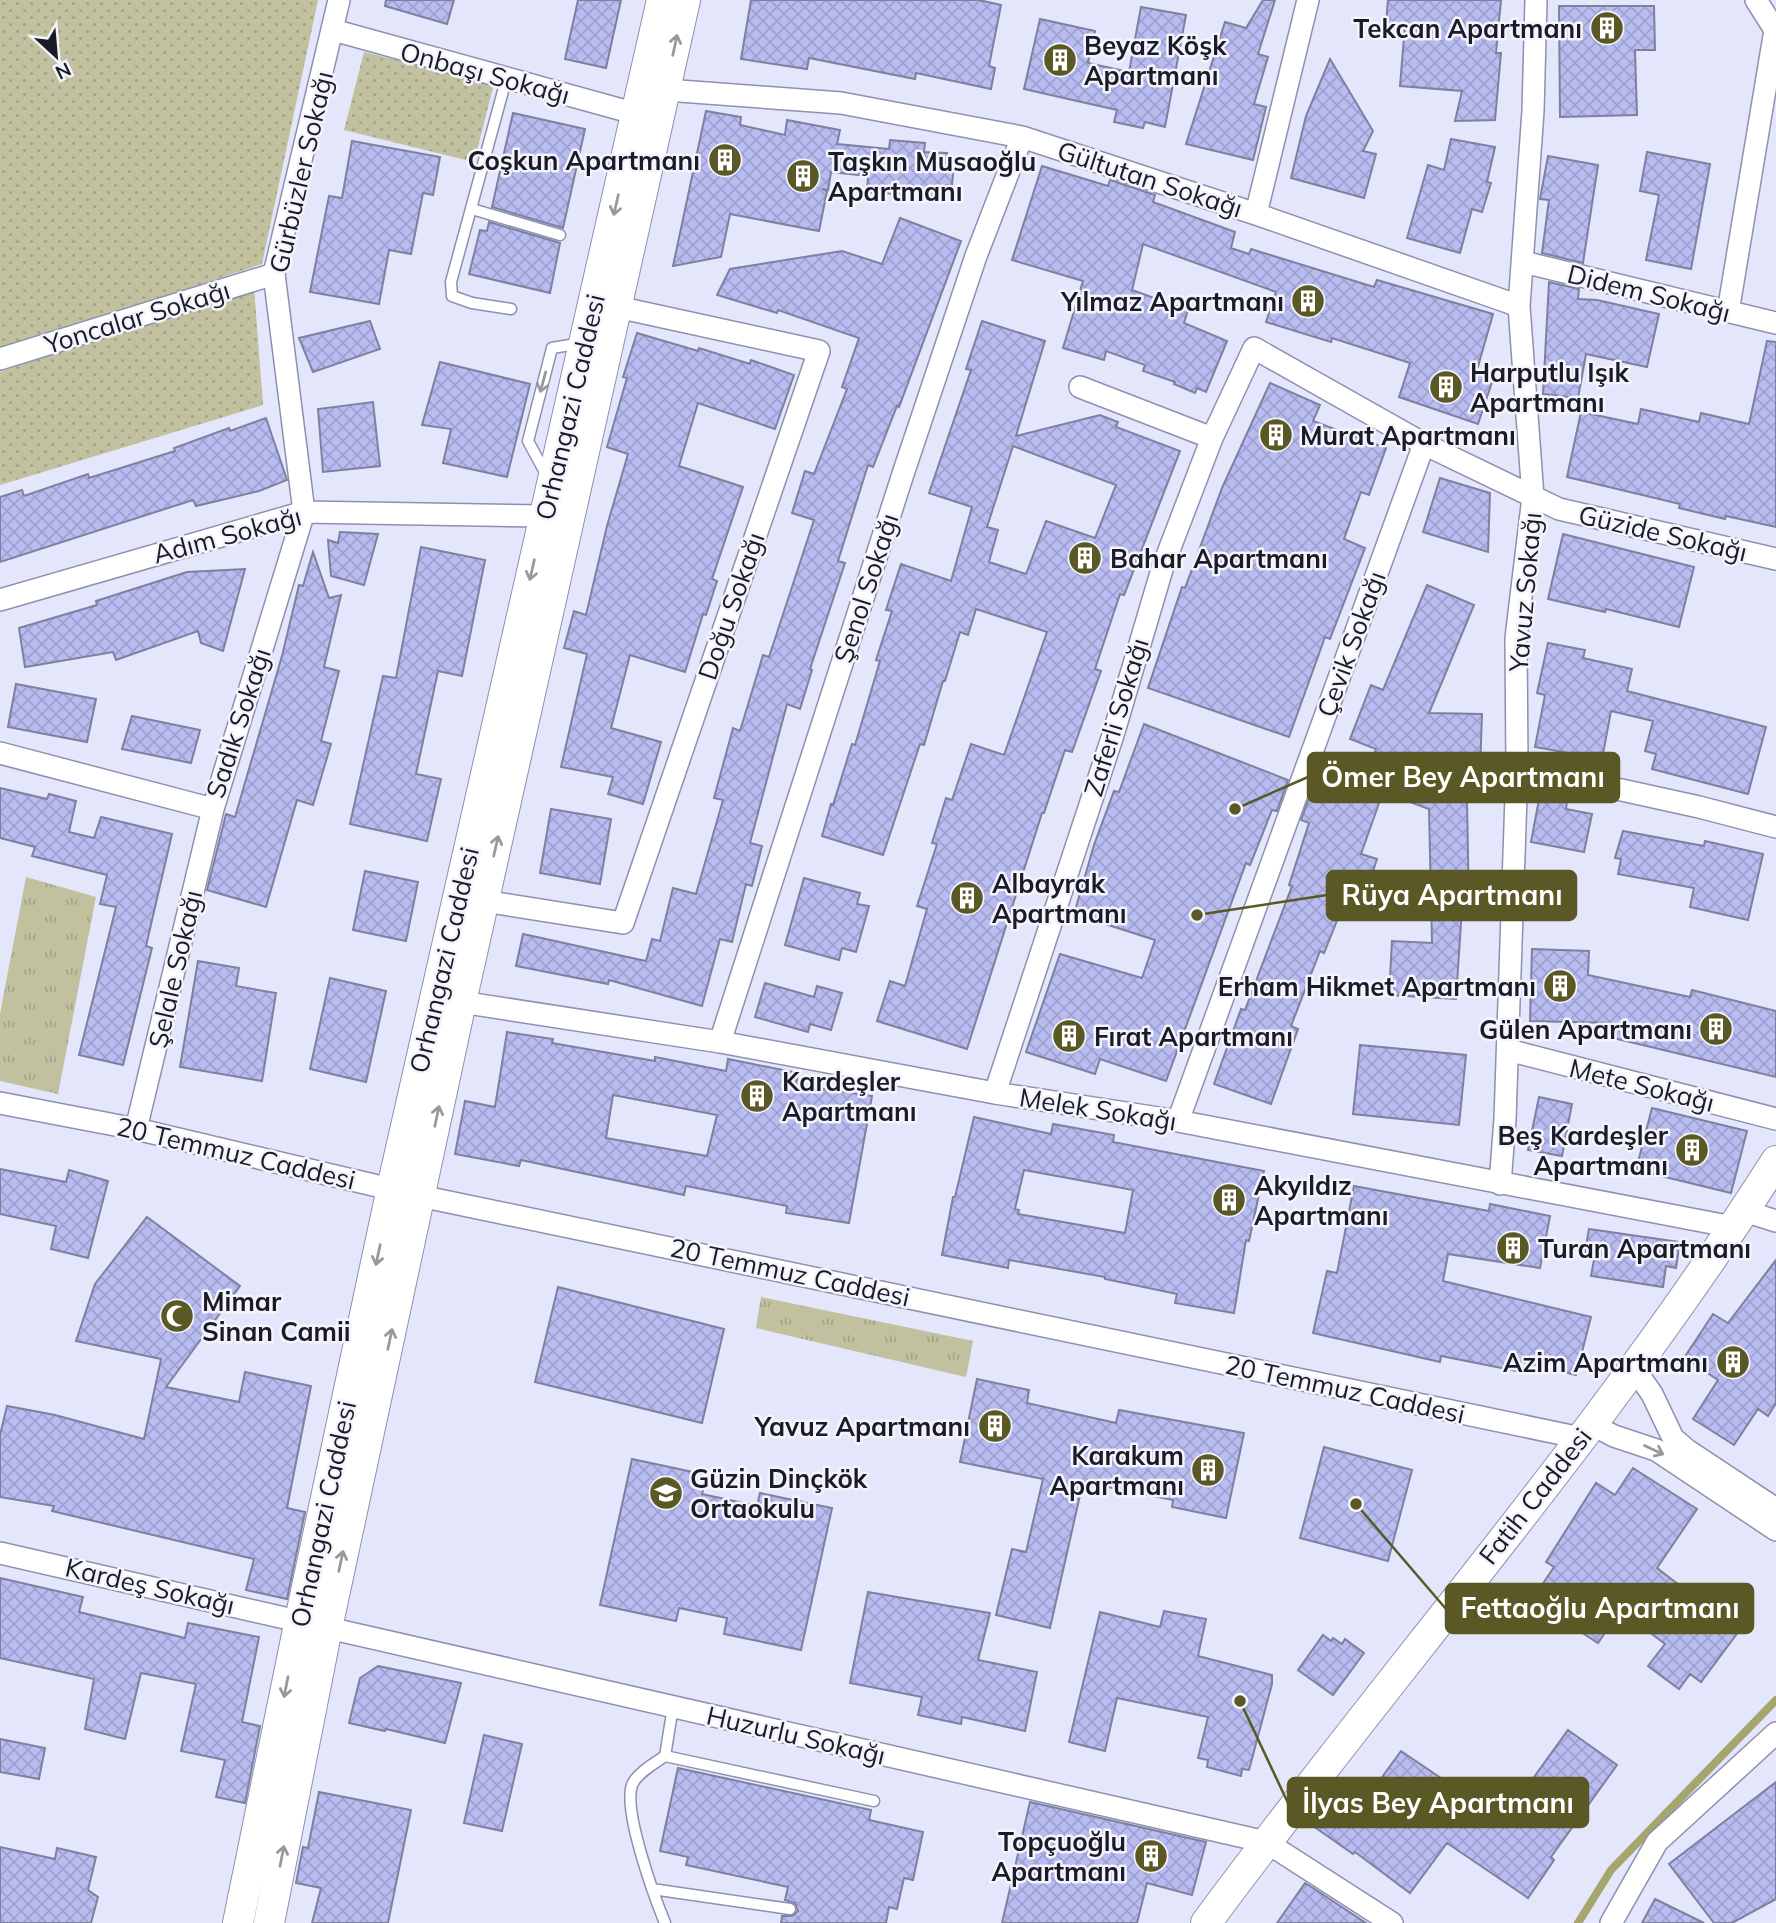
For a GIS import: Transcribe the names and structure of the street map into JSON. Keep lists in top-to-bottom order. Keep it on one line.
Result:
{"streets":{"main road":["Orhangazi Caddesi","Fatih Caddesi"],"street":["Onbaşı Sokağı","Gürbüzler Sokağı","Gültutan Sokağı","Didem Sokağı","Yoncalar Sokağı","Güzide Sokağı","Adım Sokağı","Şenol Sokağı","Yavuz Sokağı","Doğu Sokağı","Çevik Sokağı","Zaferli Sokağı","Sadık Sokağı","Şelale Sokağı","Mete Sokağı","Melek Sokağı","20 Temmuz Caddesi","Kardeş Sokağı","Huzurlu Sokağı"]},"crossings":[["Onbaşı Sokağı","Gürbüzler Sokağı"],["Onbaşı Sokağı","Gültutan Sokağı"],["Onbaşı Sokağı","Orhangazi Caddesi"],["Gürbüzler Sokağı","Yoncalar Sokağı"],["Gürbüzler Sokağı","Adım Sokağı"],["Gürbüzler Sokağı","Sadık Sokağı"],["Gültutan Sokağı","Orhangazi Caddesi"],["Gültutan Sokağı","Şenol Sokağı"],["Gültutan Sokağı","Yavuz Sokağı"],["Didem Sokağı","Yavuz Sokağı"],["Orhangazi Caddesi","Adım Sokağı"],["Orhangazi Caddesi","Doğu Sokağı"],["Orhangazi Caddesi","Melek Sokağı"],["Orhangazi Caddesi","20 Temmuz Caddesi"],["Orhangazi Caddesi","Kardeş Sokağı"],["Orhangazi Caddesi","Huzurlu Sokağı"],["Güzide Sokağı","Yavuz Sokağı"],["Güzide Sokağı","Çevik Sokağı"],["Güzide Sokağı","Zaferli Sokağı"],["Adım Sokağı","Sadık Sokağı"],["Şenol Sokağı","Melek Sokağı"],["Yavuz Sokağı","Mete Sokağı"],["Yavuz Sokağı","Melek Sokağı"],["Çevik Sokağı","Melek Sokağı"],["Zaferli Sokağı","Melek Sokağı"],["Sadık Sokağı","Şelale Sokağı"],["Şelale Sokağı","20 Temmuz Caddesi"],["Melek Sokağı","Fatih Caddesi"],["20 Temmuz Caddesi","Fatih Caddesi"],["Fatih Caddesi","Huzurlu Sokağı"],["Kardeş Sokağı","Huzurlu Sokağı"]],"places":{"building":["Tekcan Apartmanı","Beyaz Köşk Apartmanı","Coşkun Apartmanı","Taşkın Musaoğlu Apartmanı","Yılmaz Apartmanı","Harputlu Işık Apartmanı","Murat Apartmanı","Bahar Apartmanı","Albayrak Apartmanı","Erham Hikmet Apartmanı","Gülen Apartmanı","Fırat Apartmanı","Kardeşler Apartmanı","Beş Kardeşler Apartmanı","Akyıldız Apartmanı","Turan Apartmanı","Azim Apartmanı","Yavuz Apartmanı","Karakum Apartmanı","Topçuoğlu Apartmanı"],"other":["Ömer Bey Apartmanı","Rüya Apartmanı","Fettaoğlu Apartmanı","İlyas Bey Apartmanı"],"mosque":["Mimar Sinan Camii"],"school or university":["Güzin Dinçkök Ortaokulu"]},"north":"bottom right"}
